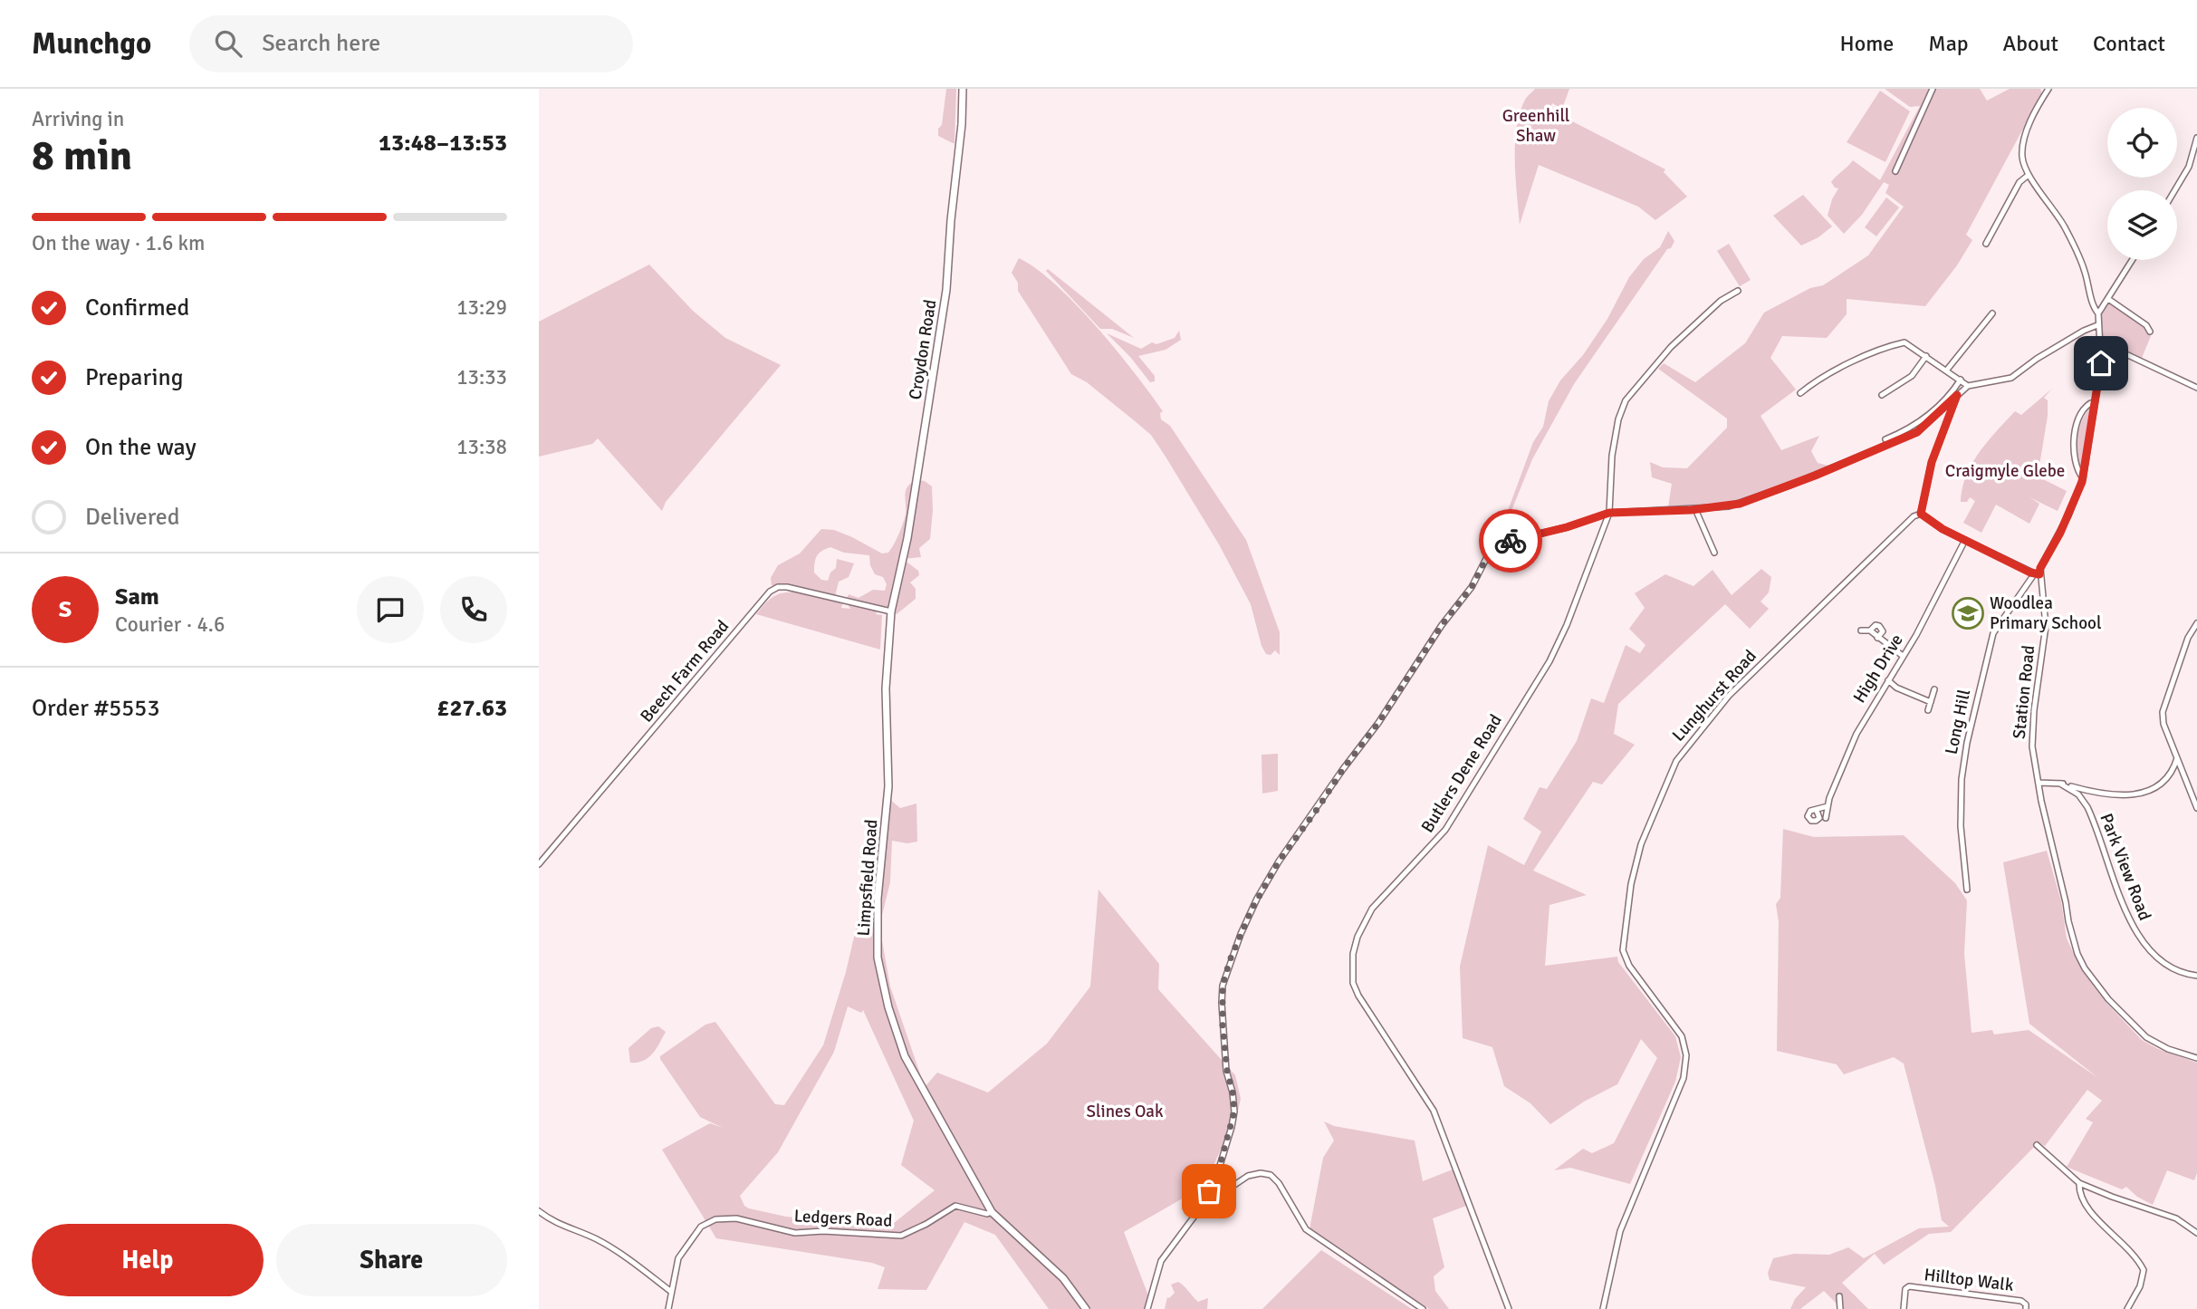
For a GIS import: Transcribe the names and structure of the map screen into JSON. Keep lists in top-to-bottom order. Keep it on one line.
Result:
{"streets":{"main road":["Croydon Road","Limpsfield Road"],"street":["High Drive","Beech Farm Road","Station Road","Lunghurst Road","Long Hill","Butlers Dene Road","Park View Road","Ledgers Road","Hilltop Walk"]},"crossings":[["Croydon Road","Beech Farm Road"],["Croydon Road","Limpsfield Road"],["Beech Farm Road","Limpsfield Road"],["Station Road","Long Hill"],["Limpsfield Road","Ledgers Road"]],"parks":["Greenhill Shaw","Craigmyle Glebe","Slines Oak"],"places":{"school or university":["Woodlea Primary School"]},"page":{"header":"Munchgo","search":"Search here","nav":["Home","Map","About","Contact"],"heading":["8 min","Arriving in","13:48–13:53"],"panel":["Sam","Courier · 4.6","Order #5553","£27.63"],"bar":"On the way · 1.6 km","list":[["Confirmed","13:29"],["Preparing","13:33"],["On the way","13:38"],"Delivered"],"round":"S","buttons":["Help","Share"]}}
